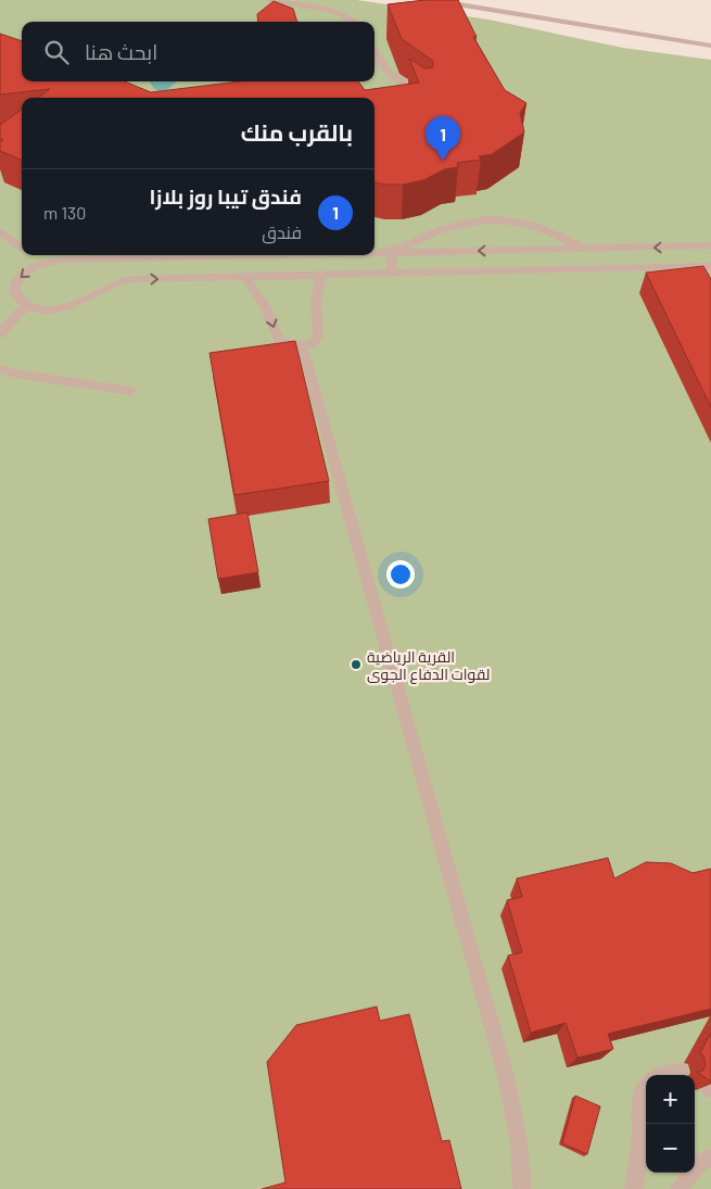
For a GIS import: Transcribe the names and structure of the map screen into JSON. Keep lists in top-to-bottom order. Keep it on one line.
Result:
{"places":["القرية الرياضية لقوات الدفاع الجوى"],"page":{"search":"ابحث هنا","heading":"بالقرب منك","pins":"1","list":[{"mark":"1","name":"فندق تيبا روز بلازا","note":"فندق","value":"130 m"}],"map_buttons":["+","−"]}}
